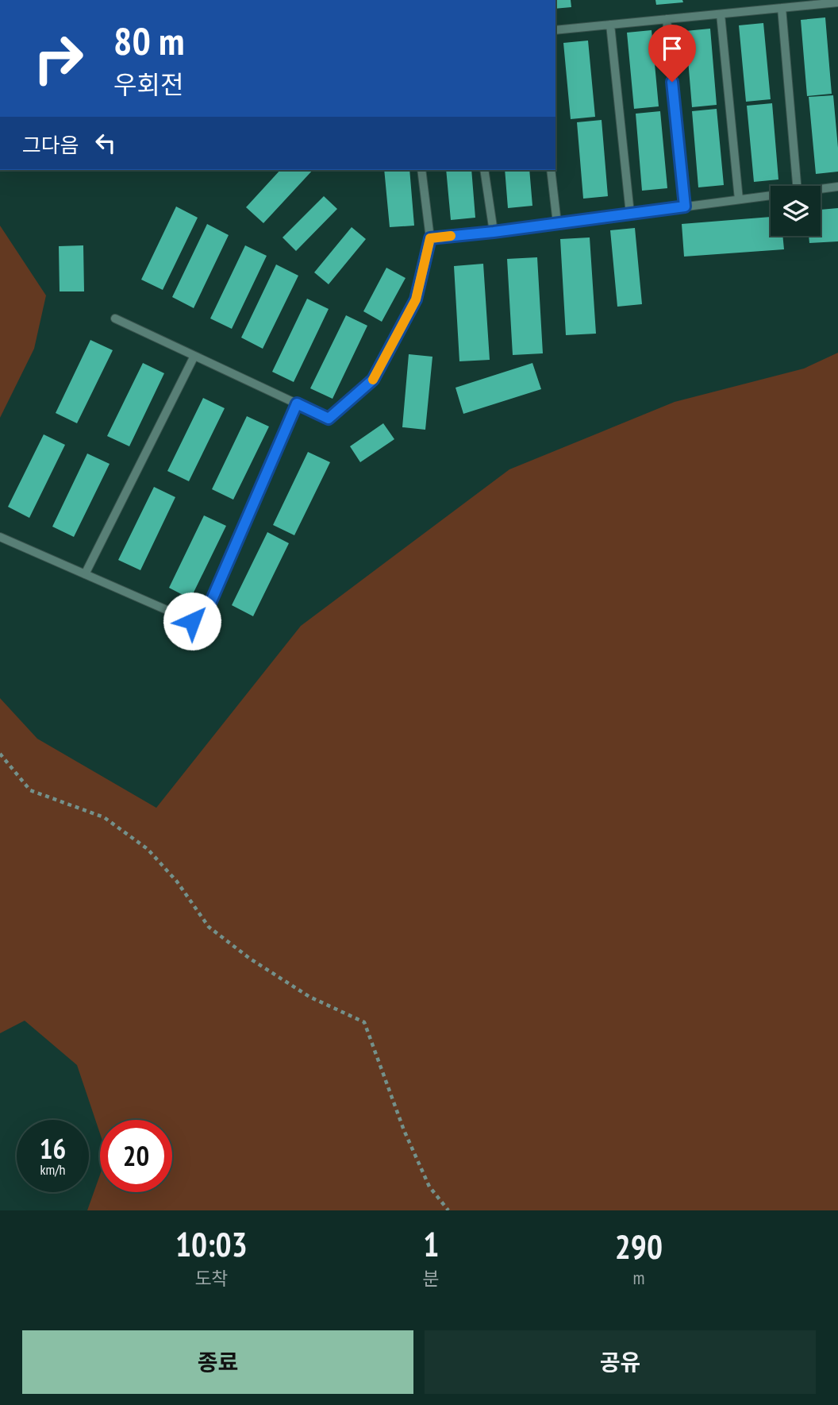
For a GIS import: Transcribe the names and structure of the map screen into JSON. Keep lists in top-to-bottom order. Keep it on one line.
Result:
{"page":{"turn":["80 m","우회전"],"then":"그다음","speed":"16 km/h","limit":"20","eta":["10:03","도착","1","분","290","m"],"buttons":["종료","공유"]}}
